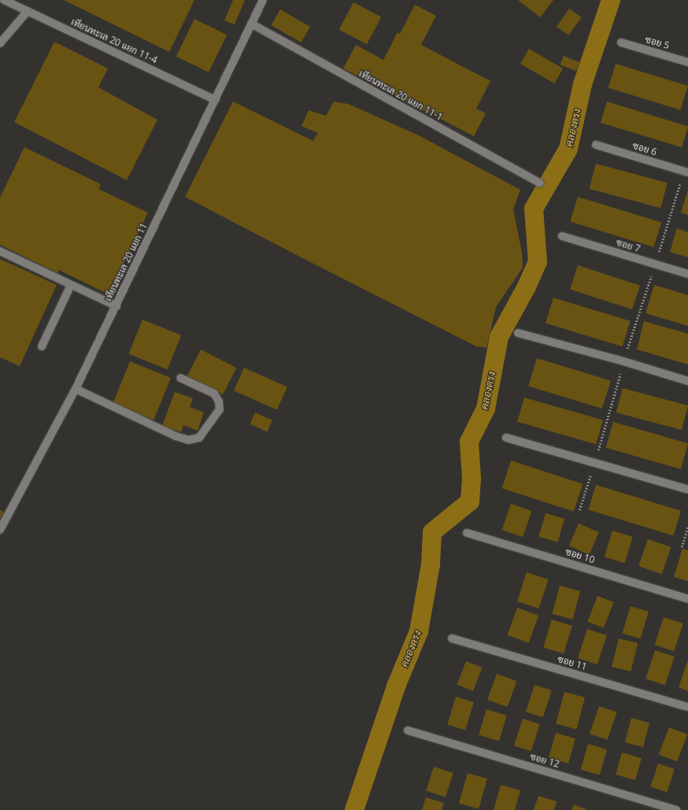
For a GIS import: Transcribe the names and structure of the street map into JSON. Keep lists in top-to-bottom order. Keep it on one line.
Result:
{"streets":{"street":["เทียนทะเล 20 แยก 11-4","ซอย 5","เทียนทะเล 20 แยก 11-1","ซอย 6","ซอย 7","เทียนทะเล 20 แยก 11","ซอย 10","ซอย 11","ซอย 12"]},"crossings":[["เทียนทะเล 20 แยก 11-4","เทียนทะเล 20 แยก 11"],["เทียนทะเล 20 แยก 11-1","เทียนทะเล 20 แยก 11"]],"water":["คลองตรง"]}
